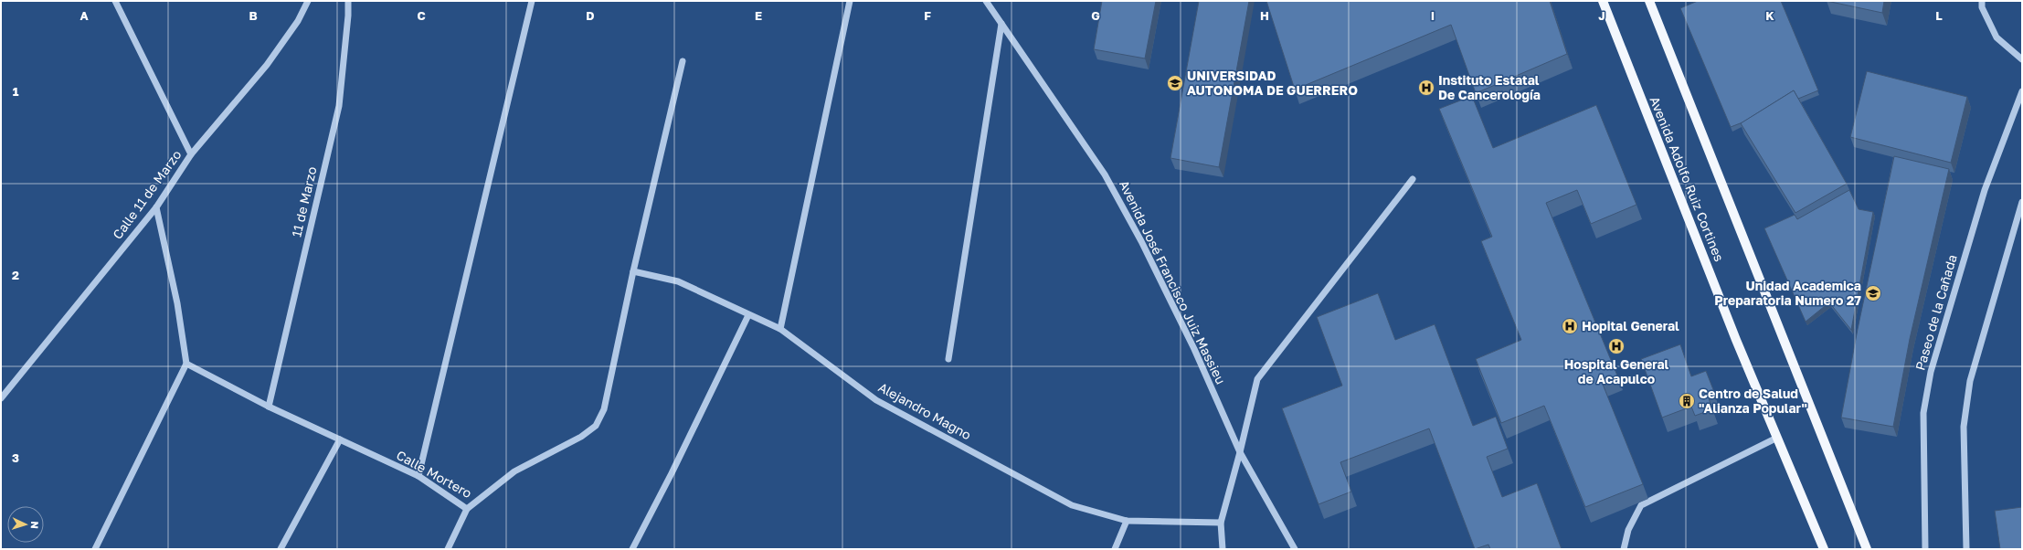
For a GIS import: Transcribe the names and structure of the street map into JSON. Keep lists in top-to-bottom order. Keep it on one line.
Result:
{"streets":{"main road":["Avenida Adolfo Ruiz Cortines"],"street":["Calle 11 de Marzo","11 de Marzo","Avenida José Francisco Juiz Massieu","Paseo de la Cañada","Alejandro Magno","Calle Mortero"]},"crossings":[["11 de Marzo","Calle Mortero"],["Alejandro Magno","Calle Mortero"]],"places":{"school or university":["UNIVERSIDAD AUTONOMA DE GUERRERO","Unidad Academica Preparatoria Numero 27"],"hospital":["Instituto Estatal De Cancerología","Hopital General","Hospital General de Acapulco"],"building":["Centro de Salud \"Alianza Popular\""]},"north":"right","grid":{"columns":["A","B","C","D","E","F","G","H","I","J","K","L"],"rows":["1","2","3"]}}
